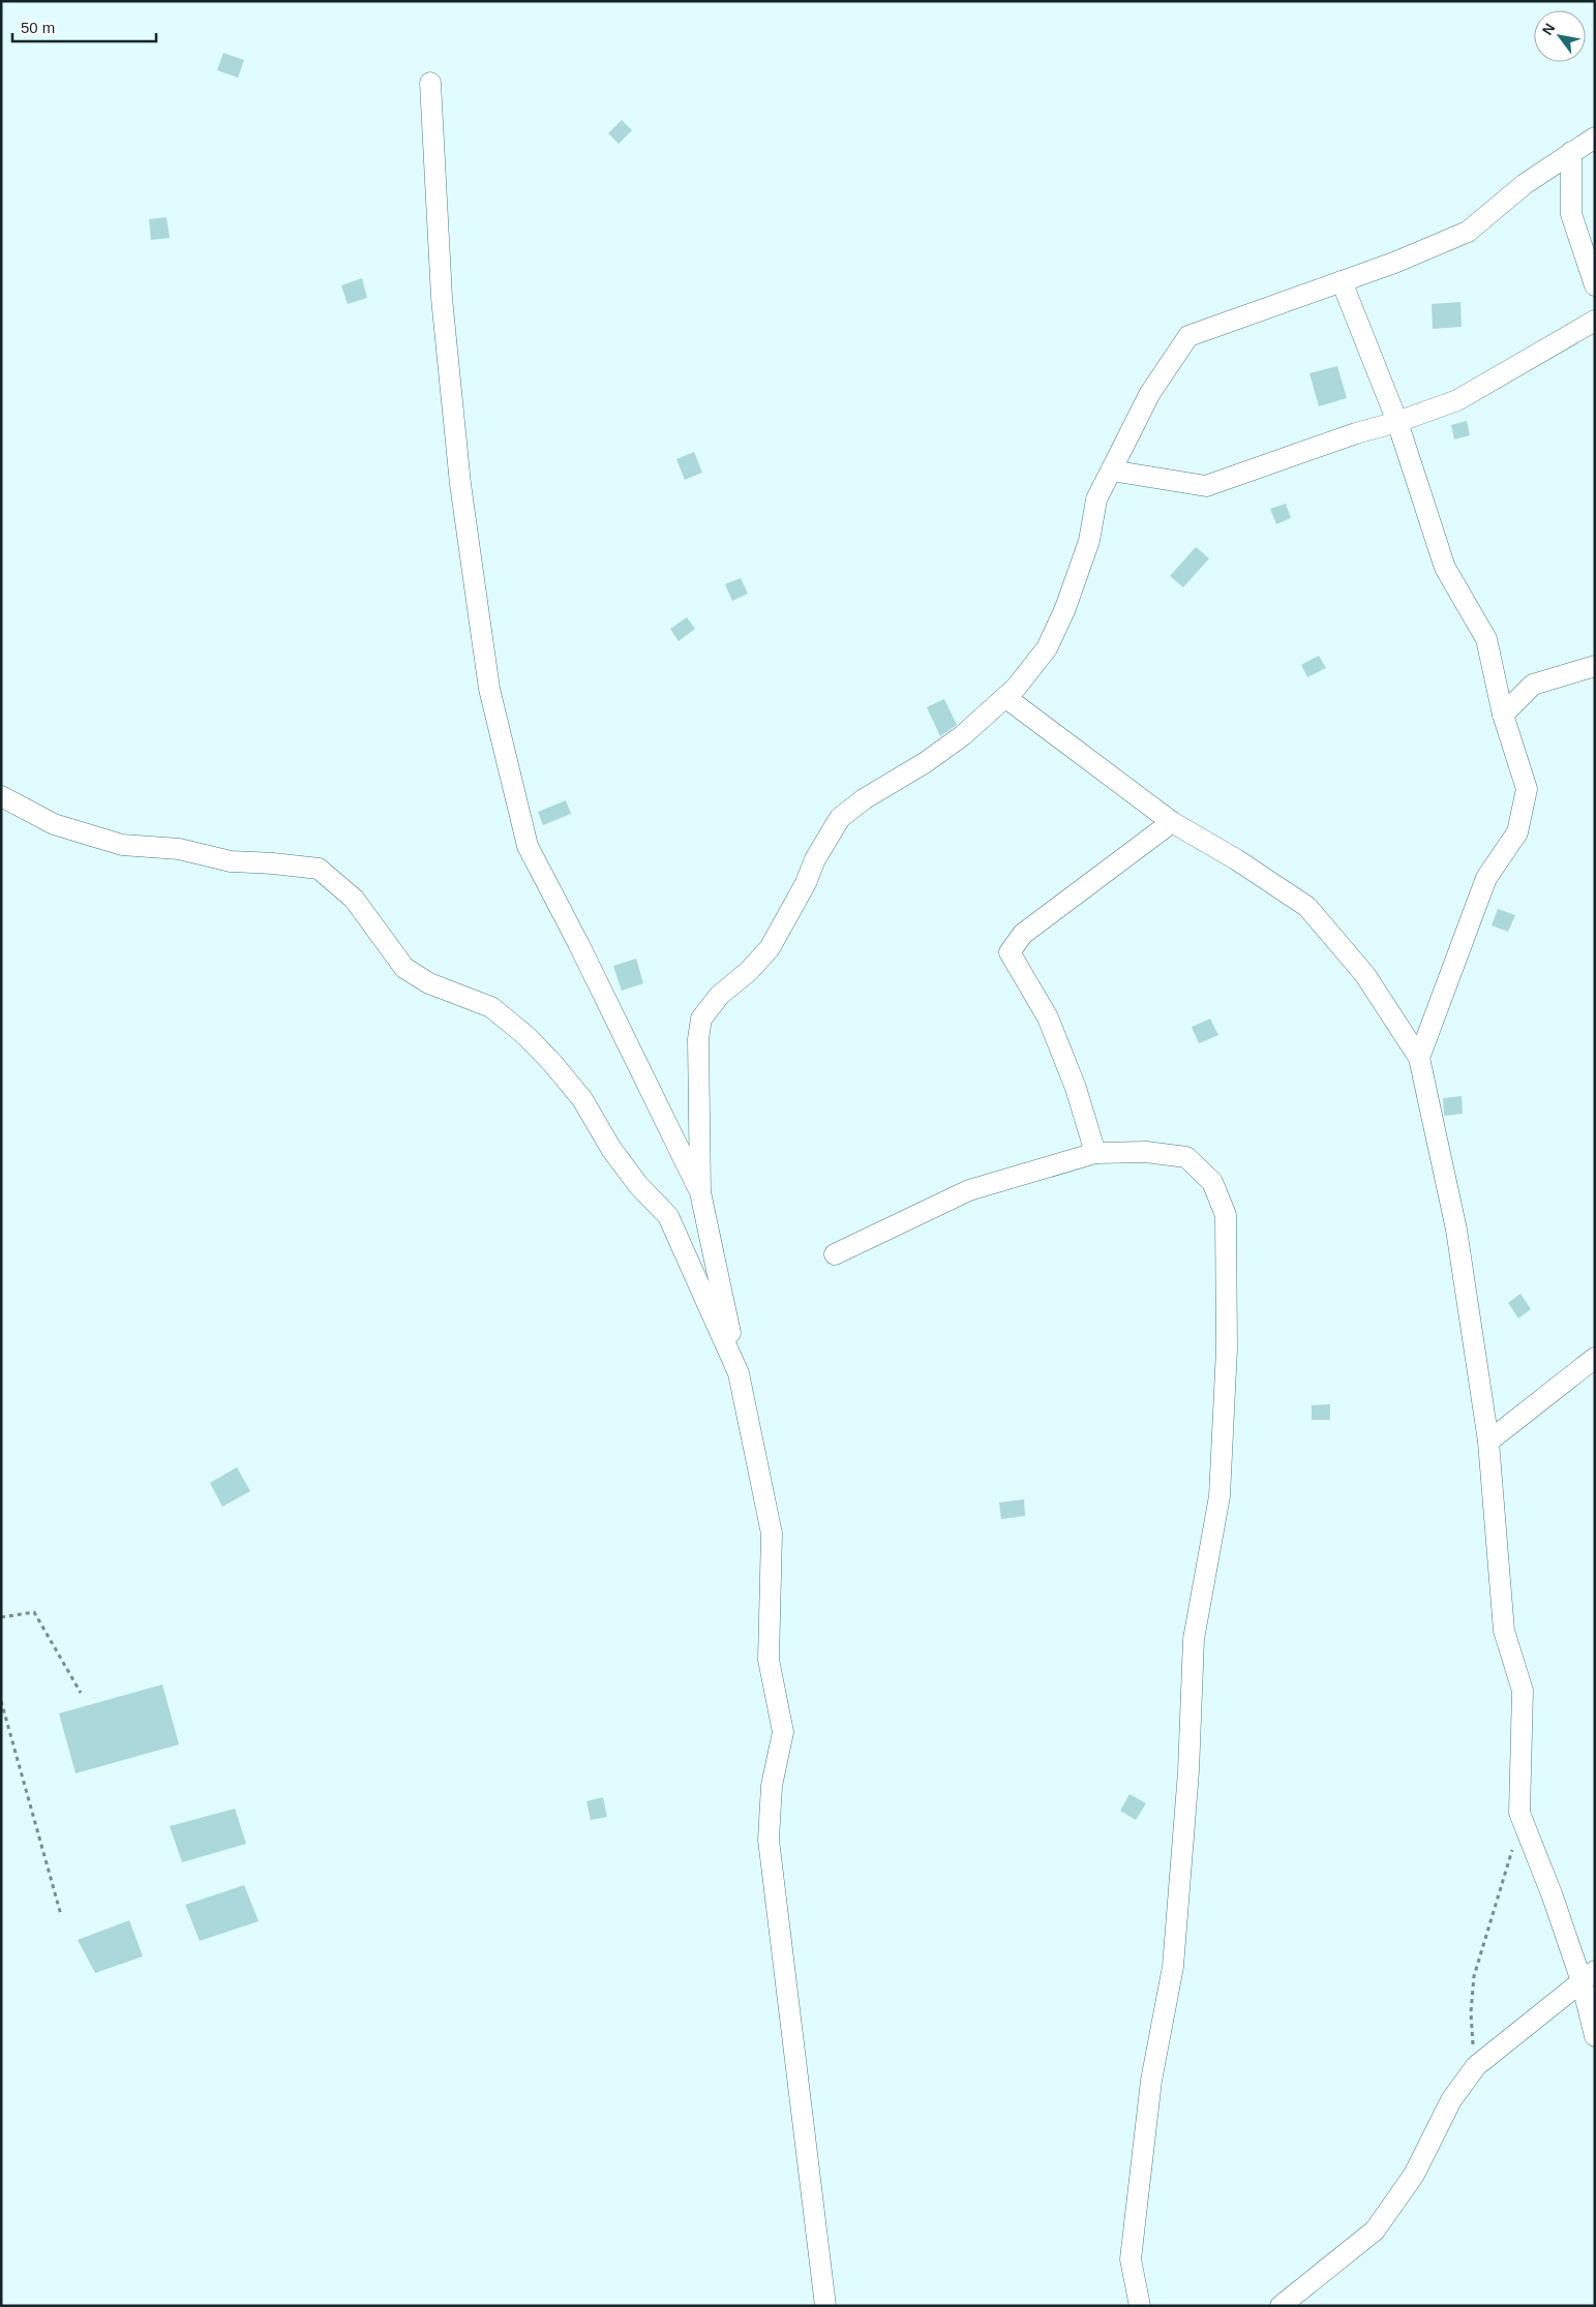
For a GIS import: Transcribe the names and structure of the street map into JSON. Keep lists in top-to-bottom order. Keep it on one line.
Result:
{"scale_bar":"50 m","north":"top left"}
